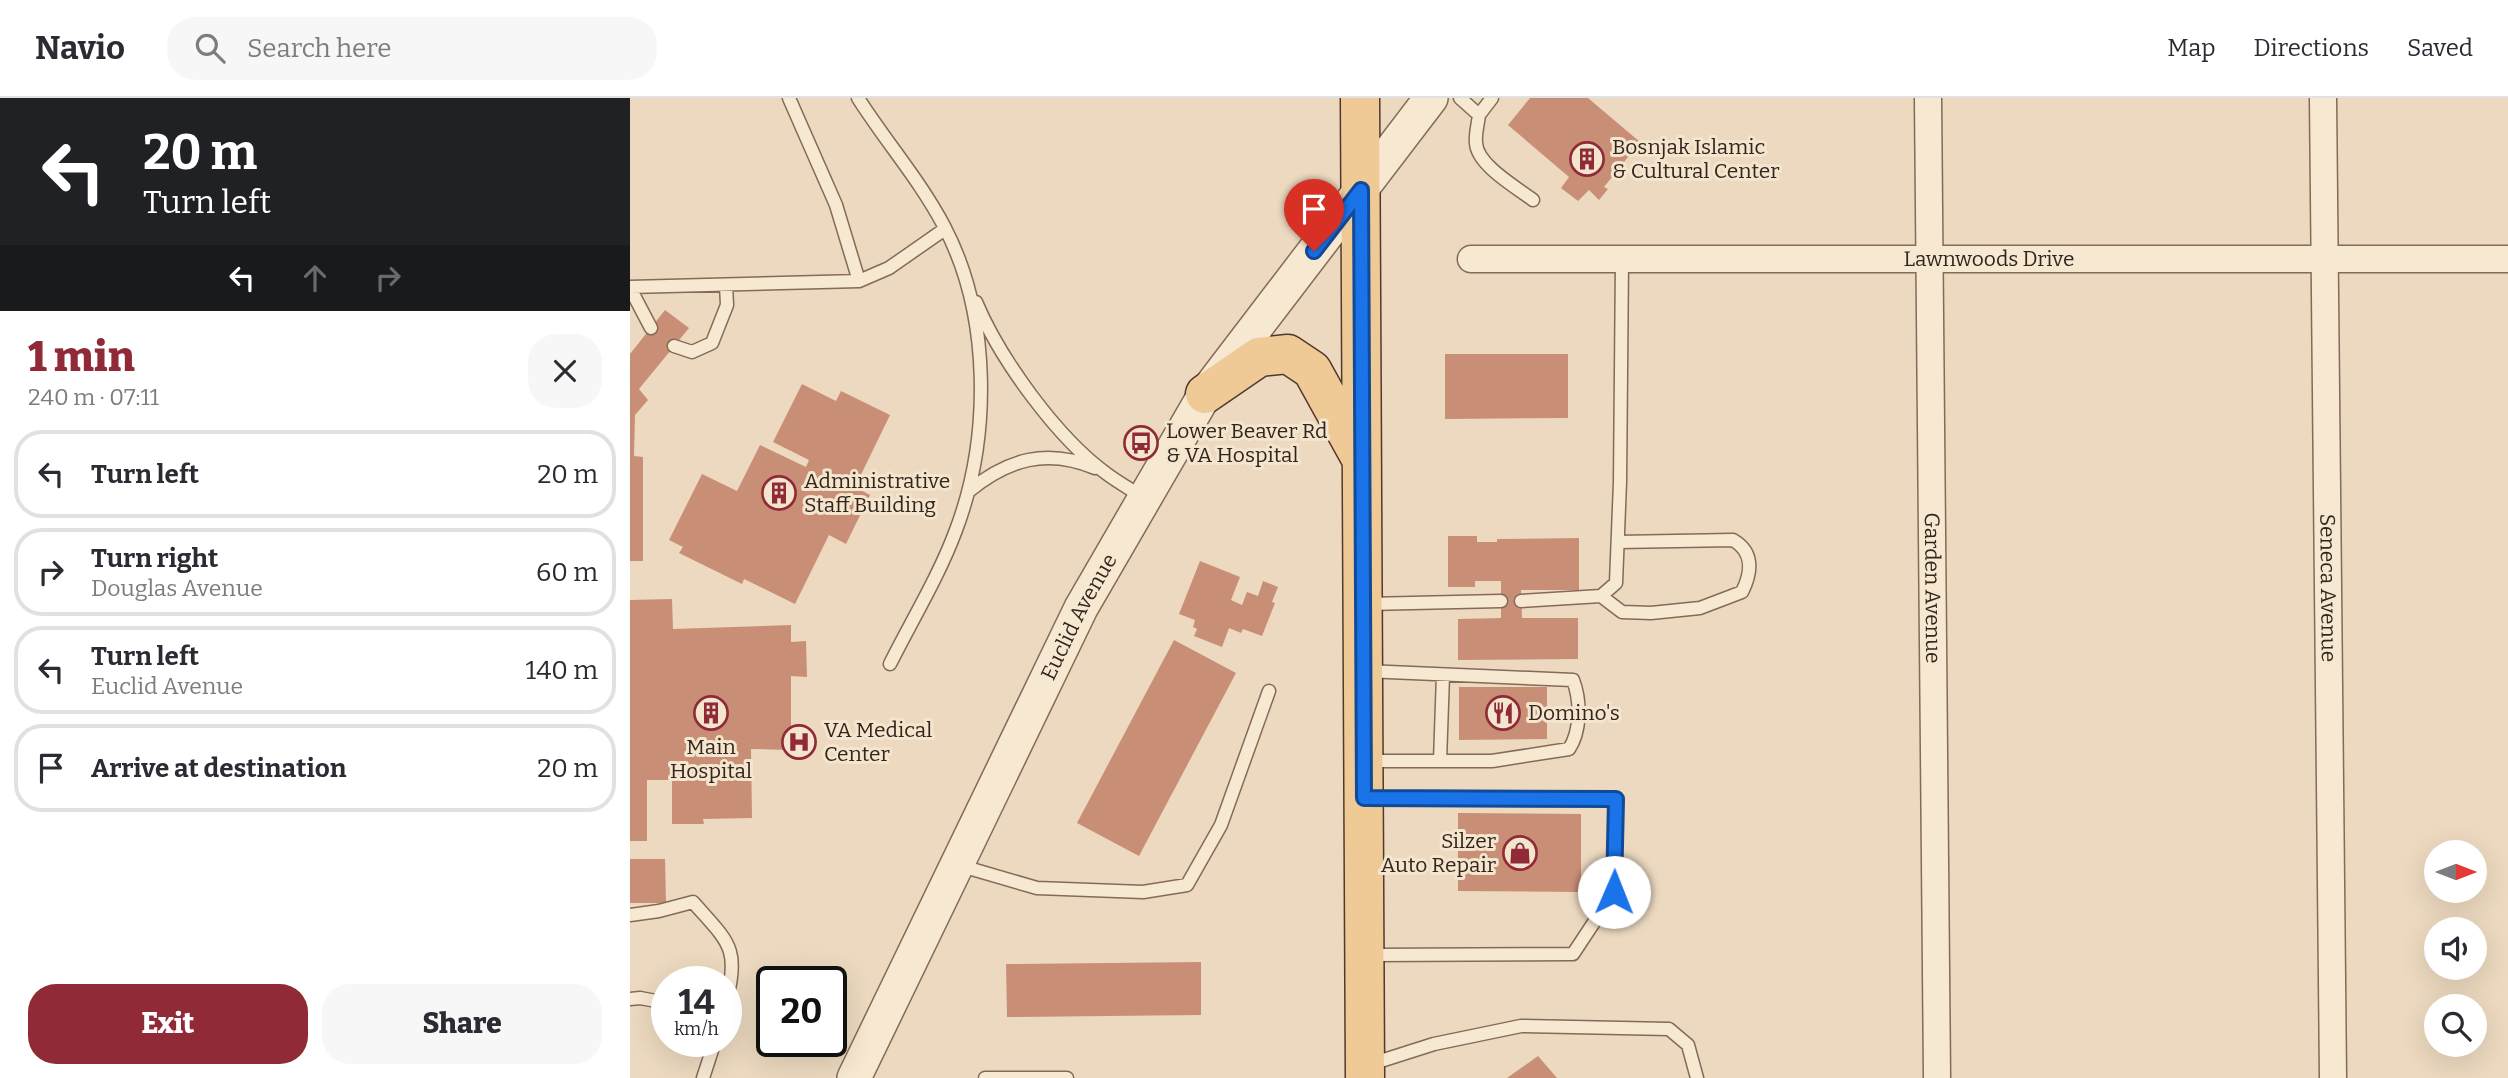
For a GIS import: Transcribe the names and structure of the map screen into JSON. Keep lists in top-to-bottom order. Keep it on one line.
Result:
{"streets":{"street":["Lawnwoods Drive","Garden Avenue","Seneca Avenue","Euclid Avenue"]},"crossings":[["Lawnwoods Drive","Garden Avenue"],["Lawnwoods Drive","Seneca Avenue"]],"places":{"building":["Bosnjak Islamic & Cultural Center","Administrative Staff Building","Main Hospital"],"bus stop":["Lower Beaver Rd & VA Hospital"],"restaurant":["Domino's"],"hospital":["VA Medical Center"],"shop":["Silzer Auto Repair"]},"north":"right","page":{"header":"Navio","search":"Search here","nav":["Map","Directions","Saved"],"turn":["20 m","Turn left"],"heading":["1 min","240 m · 07:11"],"list":[{"name":"Turn left","value":"20 m"},{"name":"Turn right","note":"Douglas Avenue","value":"60 m"},{"name":"Turn left","note":"Euclid Avenue","value":"140 m"},{"name":"Arrive at destination","value":"20 m"}],"speed":"14 km/h","limit":"20","buttons":["Exit","Share"]}}
